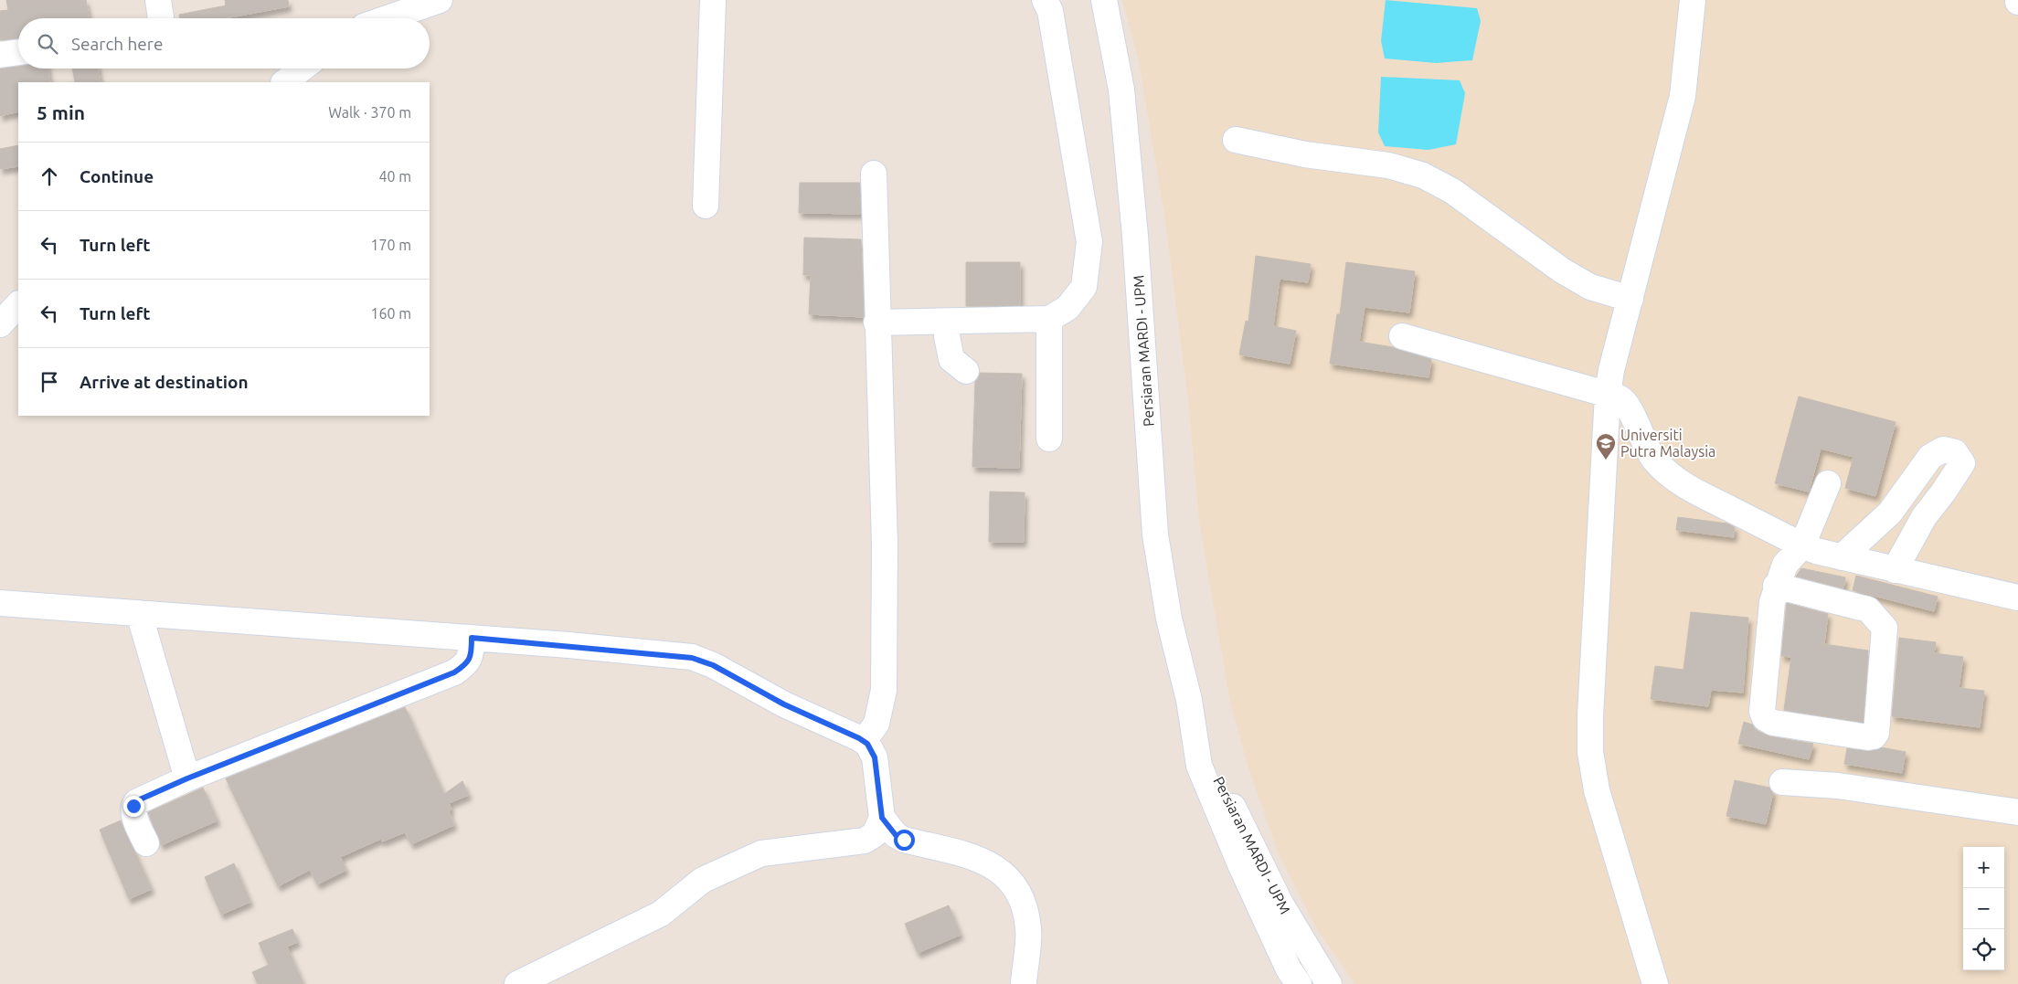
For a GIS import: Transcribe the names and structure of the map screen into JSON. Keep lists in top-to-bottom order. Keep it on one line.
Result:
{"streets":{"street":["Persiaran MARDI - UPM"]},"places":{"school or university":["Universiti Putra Malaysia"]},"page":{"search":"Search here","heading":["5 min","Walk · 370 m"],"list":[["Continue","40 m"],["Turn left","170 m"],["Turn left","160 m"],"Arrive at destination"],"map_buttons":["+","−"]}}
